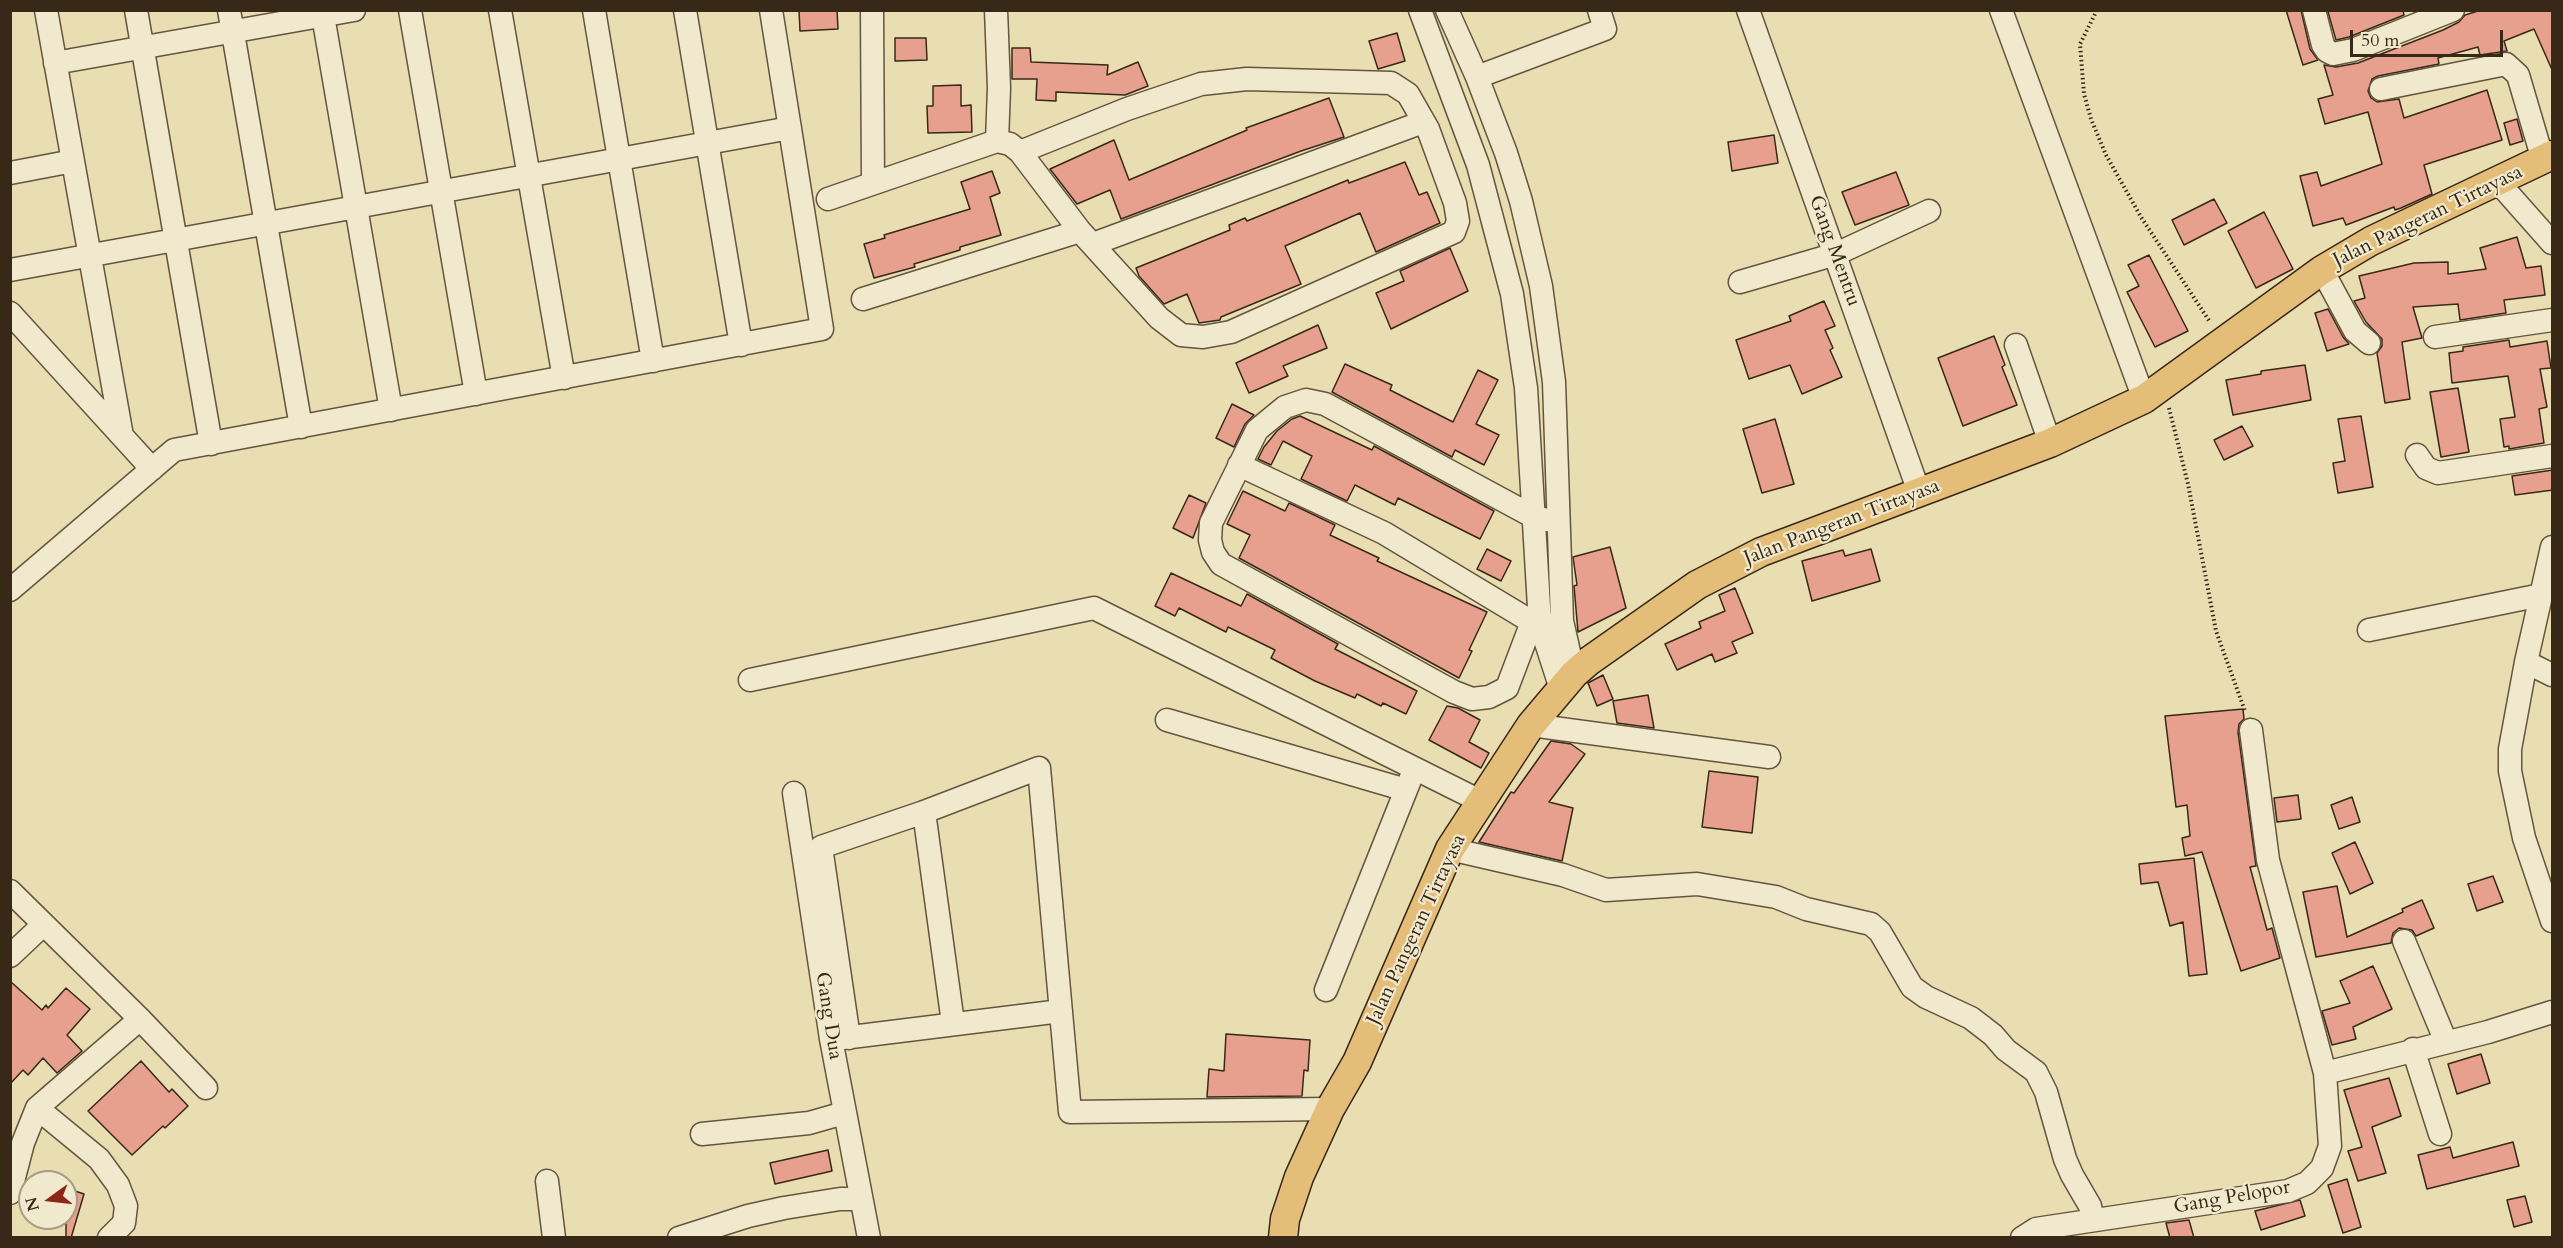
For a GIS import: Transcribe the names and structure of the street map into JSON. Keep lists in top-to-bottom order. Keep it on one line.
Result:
{"streets":{"main road":["Jalan Pangeran Tirtayasa"],"street":["Gang Mentru","Gang Dua","Gang Pelopor"]},"crossings":[["Jalan Pangeran Tirtayasa","Gang Mentru"]],"scale_bar":"50 m","north":"left"}
